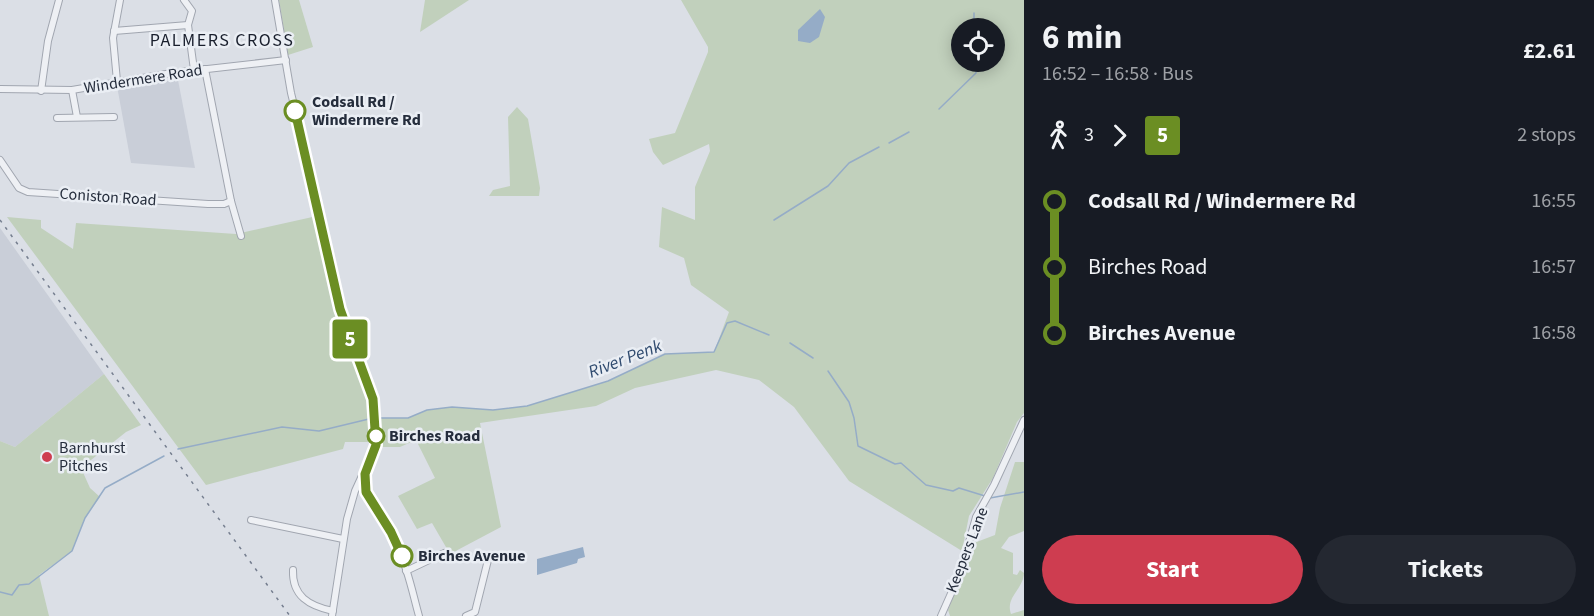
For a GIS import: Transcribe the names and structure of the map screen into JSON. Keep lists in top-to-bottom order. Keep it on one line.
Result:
{"streets":{"street":["Windermere Road","Coniston Road","Keepers Lane"]},"districts":["PALMERS CROSS"],"water":["River Penk"],"places":["Codsall Rd / Windermere Rd","Birches Road","Barnhurst Pitches","Birches Avenue"],"lines":["bus line 5"],"page":{"on_map":"5","heading":["6 min","16:52 – 16:58 · Bus","£2.61"],"legs":["3","5","2 stops"],"list":[{"name":"Codsall Rd / Windermere Rd","value":"16:55"},{"name":"Birches Road","value":"16:57"},{"name":"Birches Avenue","value":"16:58"}],"buttons":["Start","Tickets"]}}
